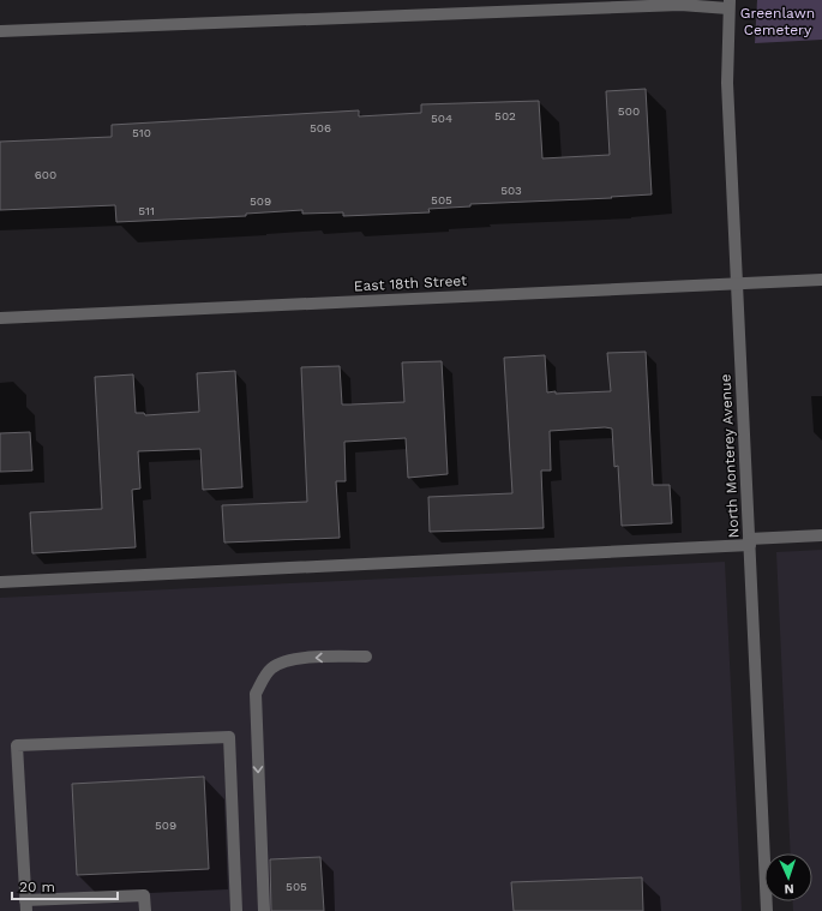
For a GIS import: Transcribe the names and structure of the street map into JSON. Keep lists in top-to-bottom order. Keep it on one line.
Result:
{"streets":{"street":["East 18th Street","North Monterey Avenue"]},"crossings":[["East 18th Street","North Monterey Avenue"]],"parks":["Greenlawn Cemetery"],"house_numbers":["500","502","504","506","510","600","503","505","509","511","509","505"],"scale_bar":"20 m","north":"bottom"}
